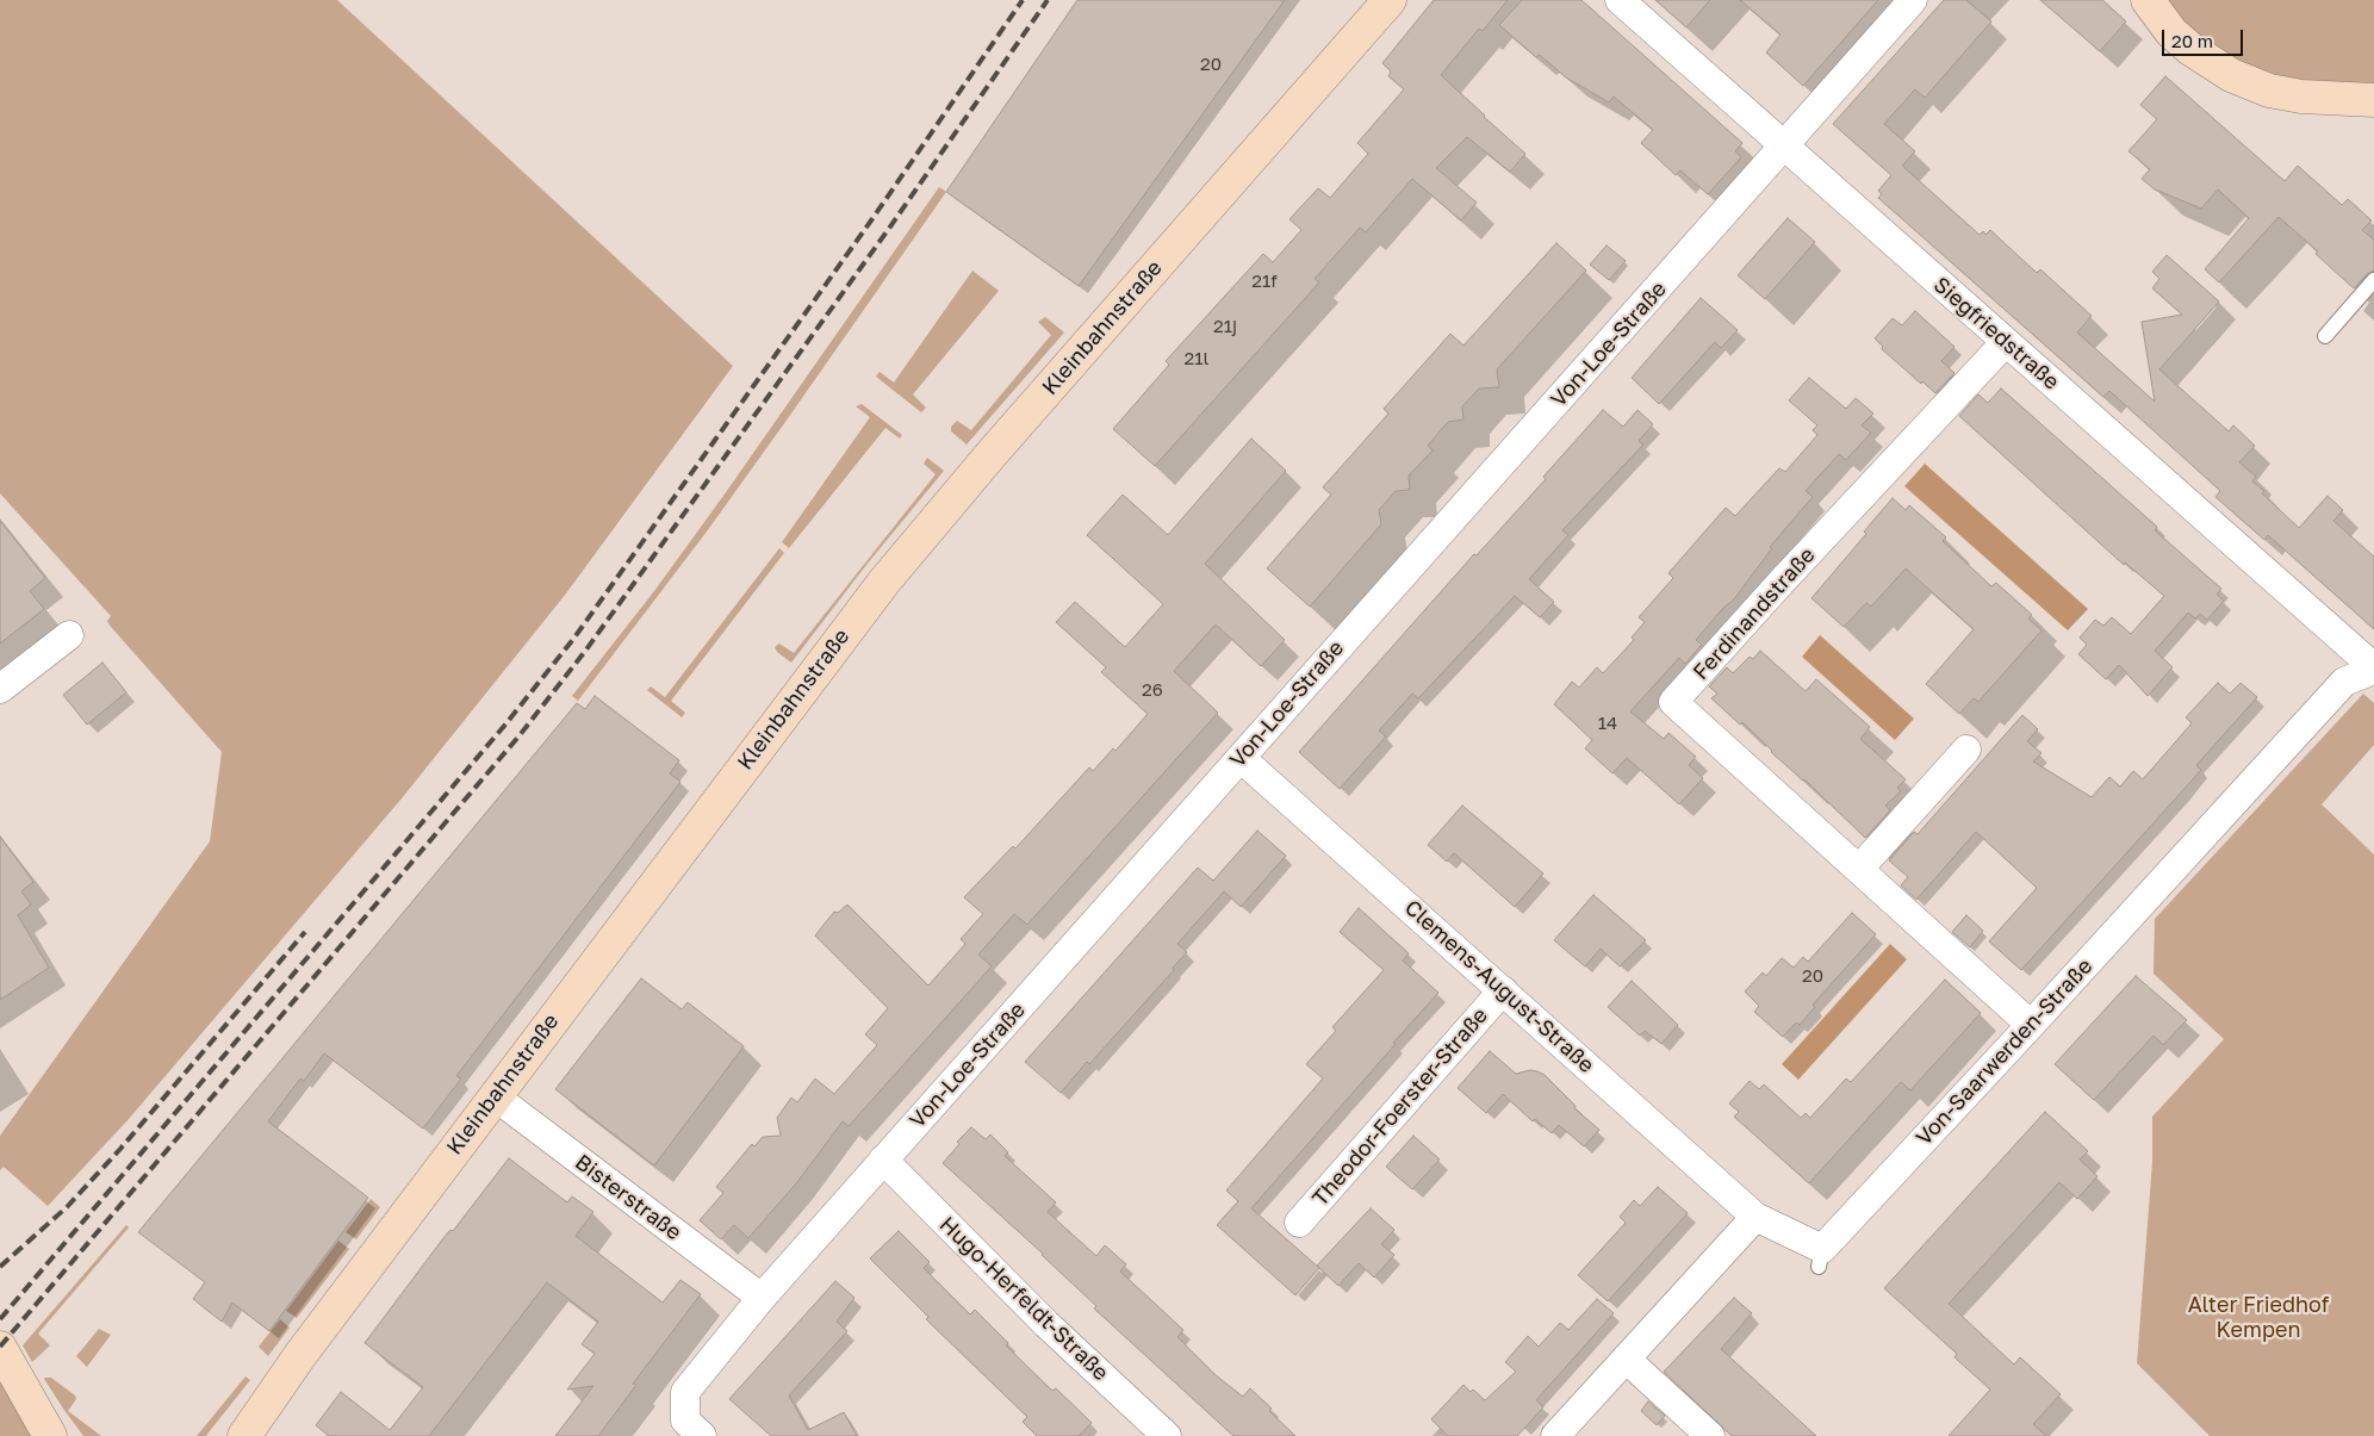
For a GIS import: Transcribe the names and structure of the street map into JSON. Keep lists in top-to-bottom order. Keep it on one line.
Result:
{"streets":{"street":["Kleinbahnstraße","Siegfriedstraße","Von-Loe-Straße","Ferdinandstraße","Clemens-August-Straße","Von-Saarwerden-Straße","Theodor-Foerster-Straße","Bisterstraße","Hugo-Herfeldt-Straße"]},"crossings":[["Kleinbahnstraße","Bisterstraße"],["Siegfriedstraße","Von-Loe-Straße"],["Siegfriedstraße","Ferdinandstraße"],["Siegfriedstraße","Von-Saarwerden-Straße"],["Von-Loe-Straße","Clemens-August-Straße"],["Von-Loe-Straße","Bisterstraße"],["Von-Loe-Straße","Hugo-Herfeldt-Straße"],["Ferdinandstraße","Von-Saarwerden-Straße"],["Clemens-August-Straße","Von-Saarwerden-Straße"],["Clemens-August-Straße","Theodor-Foerster-Straße"]],"parks":["Alter Friedhof Kempen"],"house_numbers":["20","21f","21j","21l","26","14","20"],"scale_bar":"20 m"}
